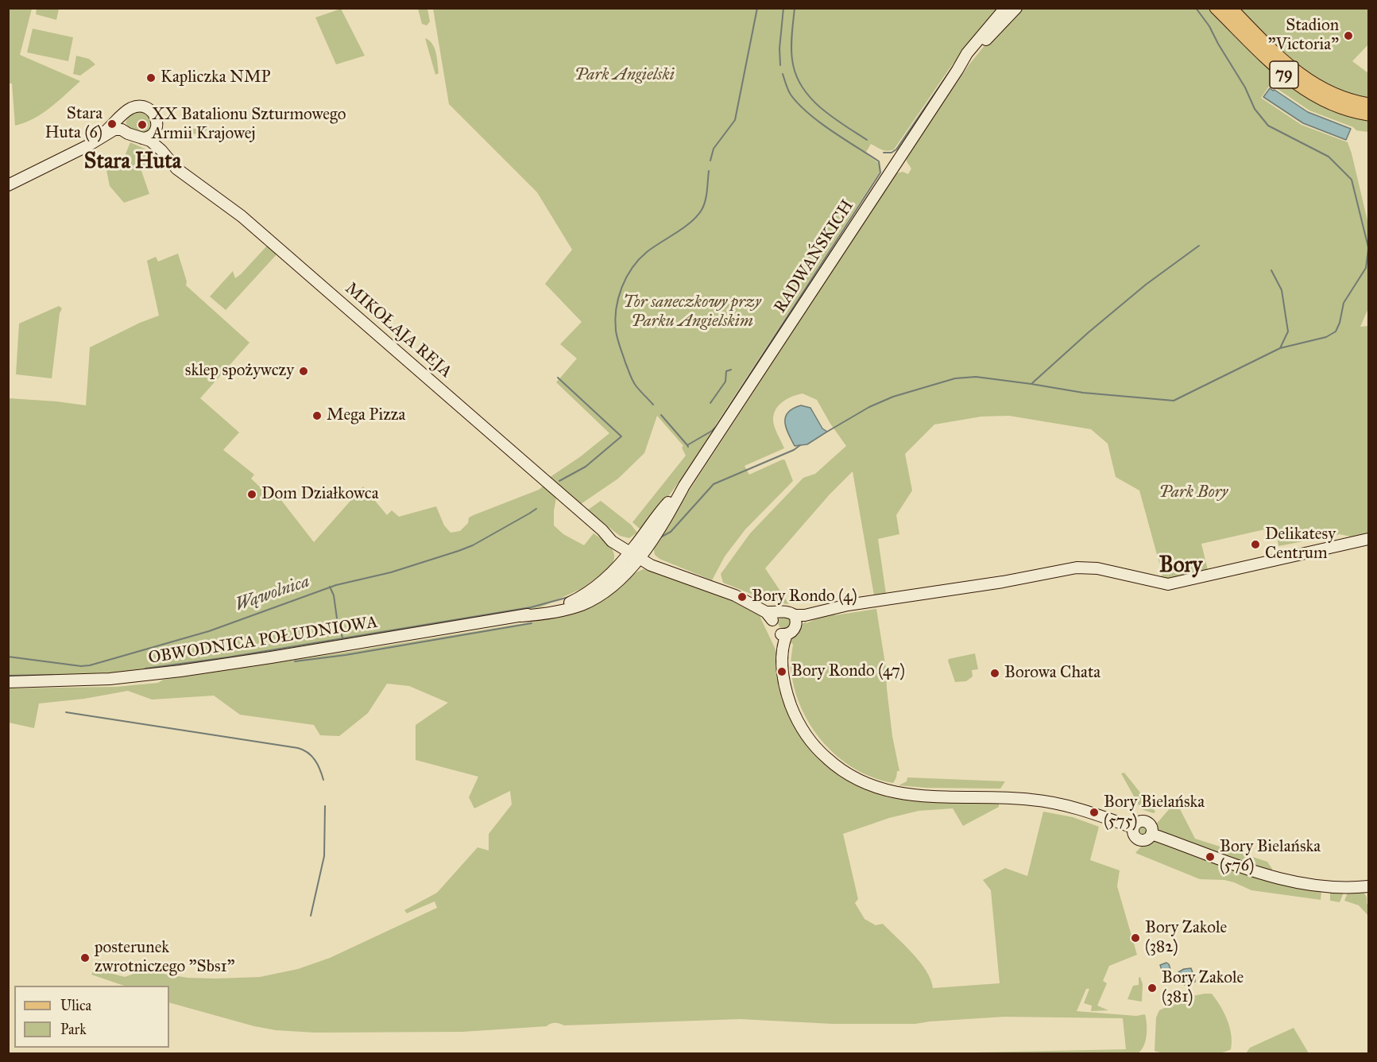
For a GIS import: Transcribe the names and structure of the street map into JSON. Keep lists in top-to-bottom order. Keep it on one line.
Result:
{"streets":{"main road":["79"],"street":["RADWAŃSKICH","MIKOŁAJA REJA","OBWODNICA POŁUDNIOWA"]},"crossings":[["RADWAŃSKICH","MIKOŁAJA REJA"],["RADWAŃSKICH","OBWODNICA POŁUDNIOWA"]],"districts":["Stara Huta","Bory"],"water":["Wąwolnica"],"parks":["Park Angielski","Tor saneczkowy przy Parku Angielskim","Park Bory"],"places":["Stadion \"Victoria\"","Kapliczka NMP","Stara Huta (6)","XX Batalionu Szturmowego Armii Krajowej","sklep spożywczy","Mega Pizza","Dom Działkowca","Delikatesy Centrum","Bory Rondo (4)","Bory Rondo (47)","Borowa Chata","Bory Bielańska (575)","Bory Bielańska (576)","Bory Zakole (382)","posterunek zwrotniczego \"Sbs1\"","Bory Zakole (381)"],"legend":["Ulica","Park"]}
